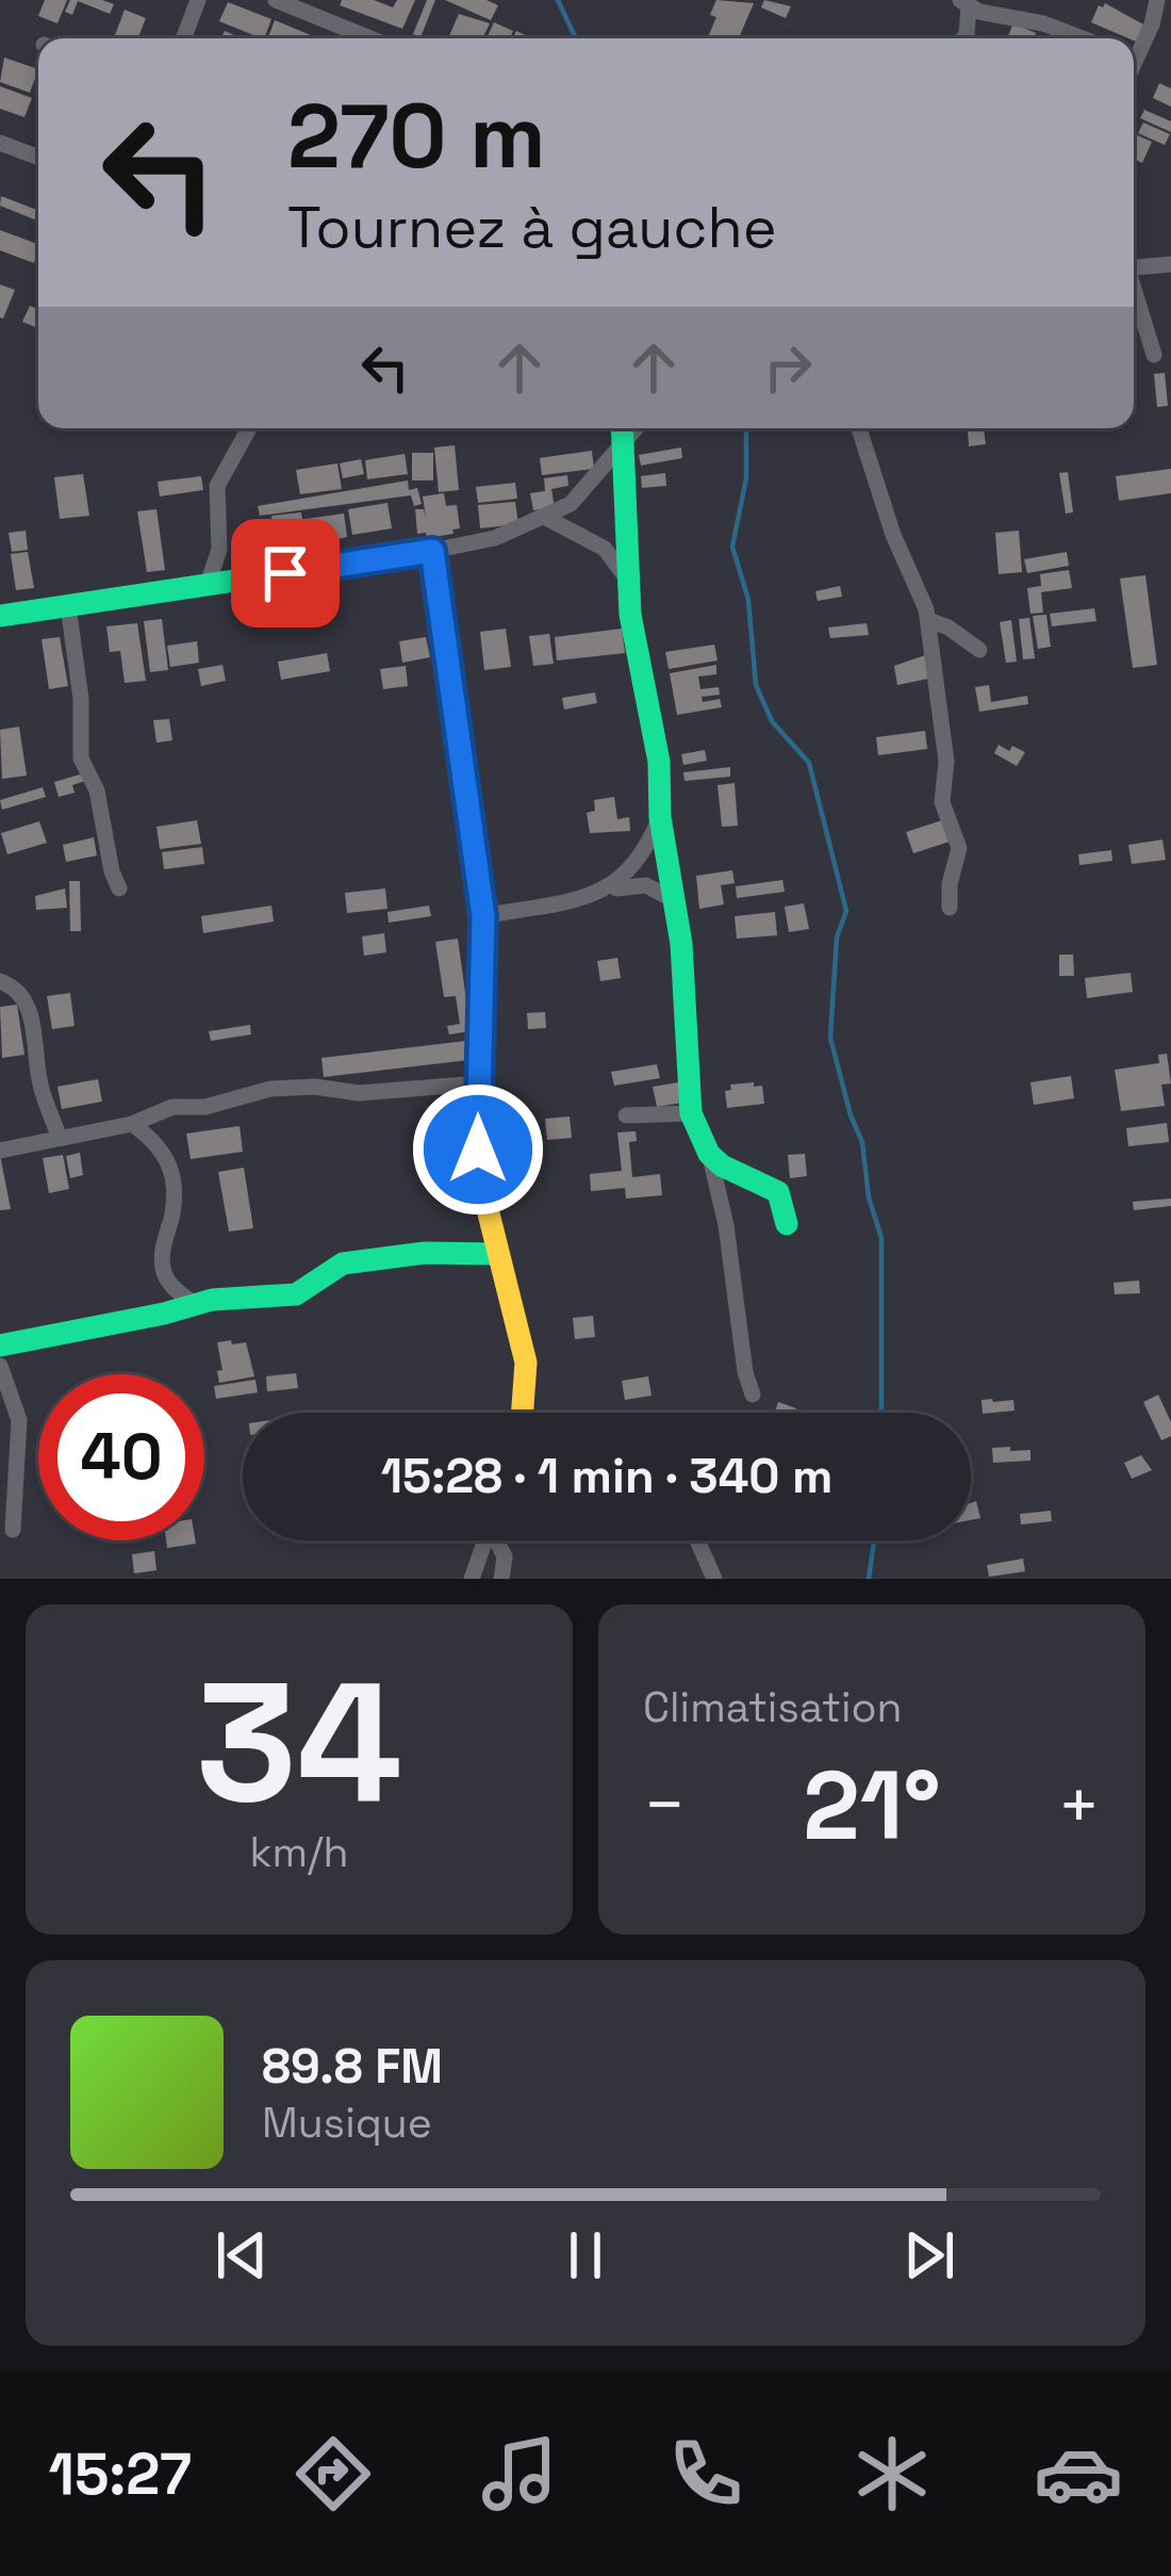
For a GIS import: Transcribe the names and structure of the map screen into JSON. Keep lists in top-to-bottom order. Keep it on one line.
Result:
{"page":{"turn":["270 m","Tournez à gauche"],"limit":"40","trip":"15:28 · 1 min · 340 m","tile":[["34","km/h"],"Climatisation"],"heat":["−","21°","+"],"song":["89.8 FM","Musique"],"tabs":"15:27"}}
